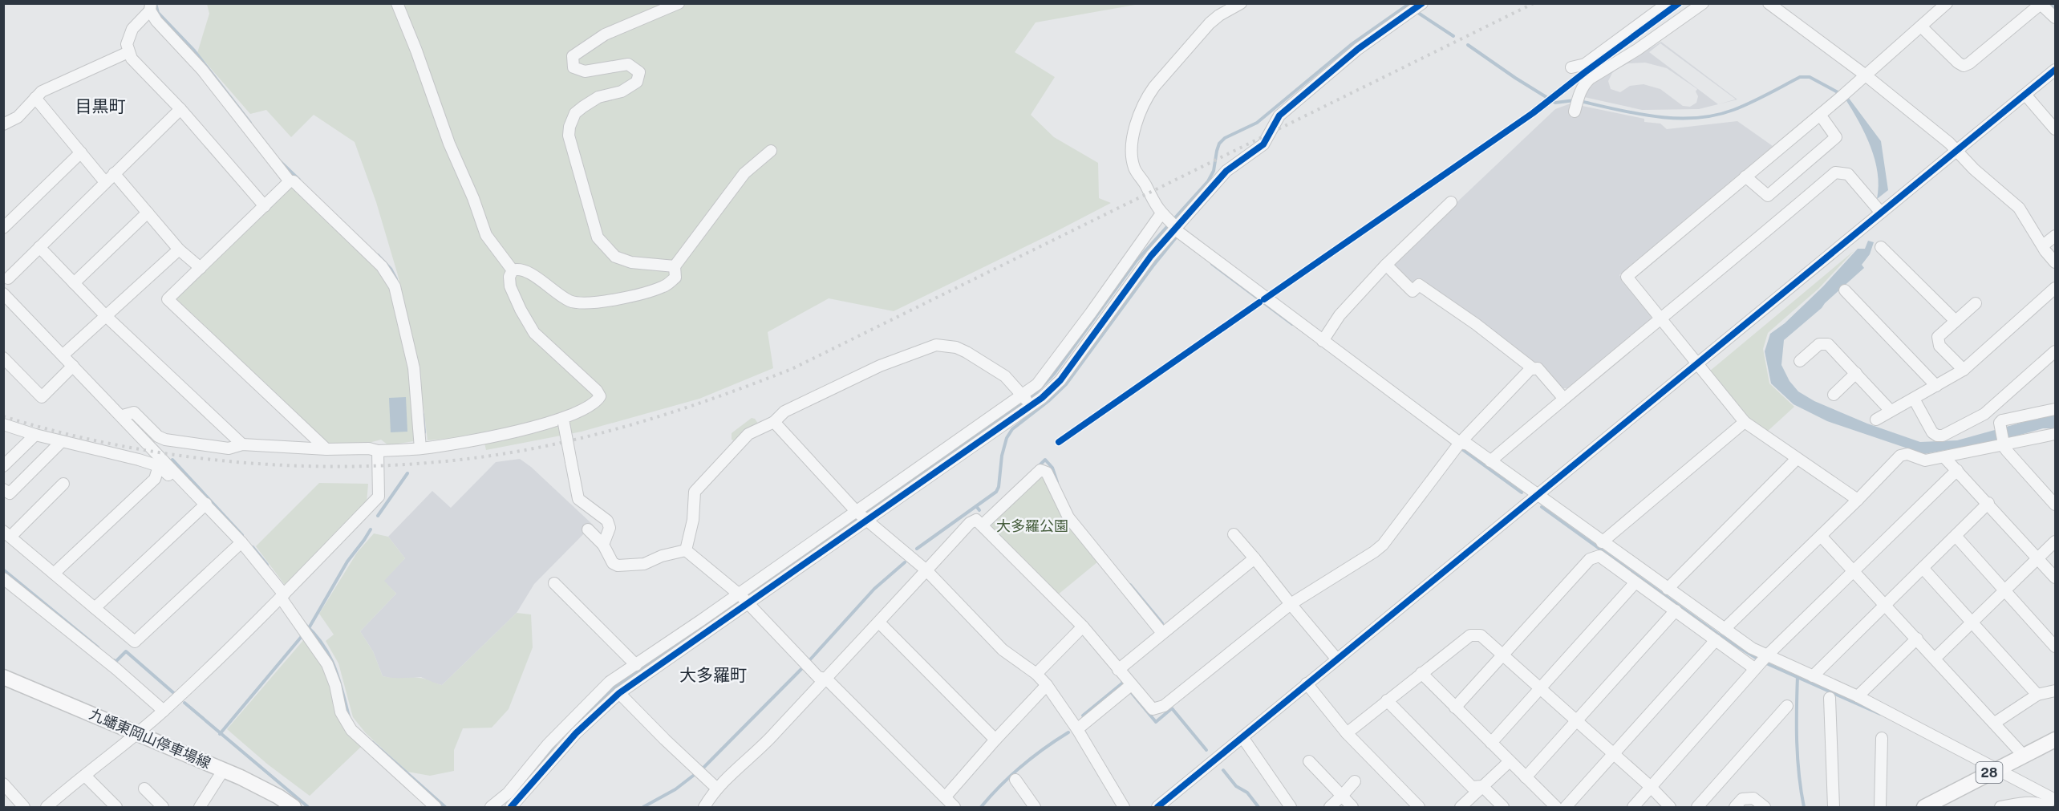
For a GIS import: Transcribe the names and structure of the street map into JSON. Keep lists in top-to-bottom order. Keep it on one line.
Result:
{"streets":{"main road":["九蟠東岡山停車場線","28"]},"districts":["目黒町","大多羅町"],"parks":["大多羅公園"]}
